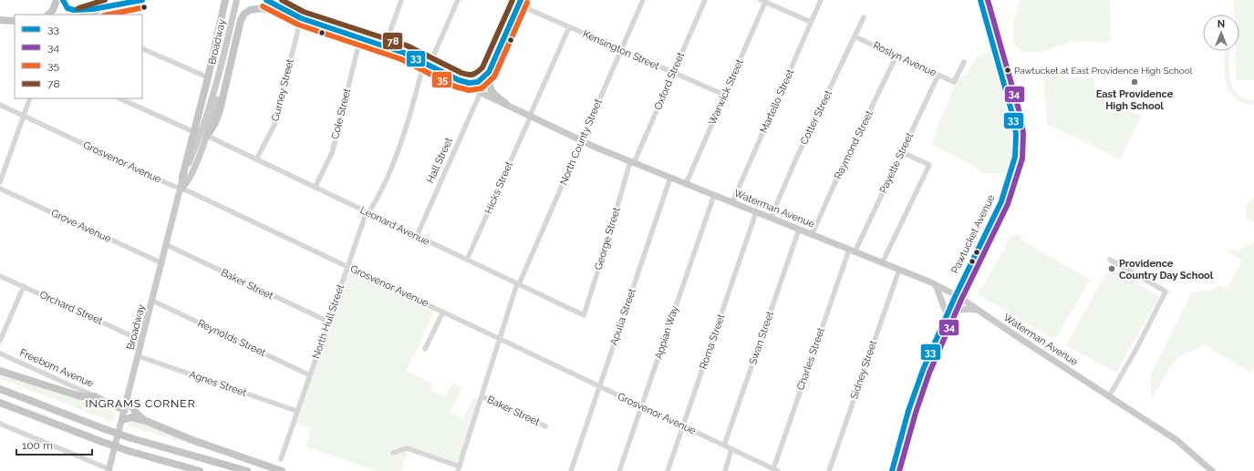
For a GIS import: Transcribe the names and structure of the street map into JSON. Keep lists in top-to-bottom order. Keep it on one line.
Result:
{"streets":{"highway":["Waterman Avenue"],"main road":["Broadway","Pawtucket Avenue","Freeborn Avenue"],"street":["Kensington Street","Roslyn Avenue","Oxford Street","Gurney Street","Warwick Street","Martello Street","Cole Street","Cotter Street","North County Street","Raymond Street","Hall Street","Grosvenor Avenue","Payette Street","Hicks Street","Grove Avenue","Leonard Avenue","George Street","Baker Street","Orchard Street","Apulia Street","North Hull Street","Appian Way","Reynolds Street","Swan Street","Roma Street","Charles Street","Sidney Street","Agnes Street"]},"crossings":[["Broadway","Grosvenor Avenue"],["Broadway","Grove Avenue"],["Broadway","Leonard Avenue"],["Broadway","Baker Street"],["Broadway","Orchard Street"],["Broadway","Reynolds Street"],["Broadway","Freeborn Avenue"],["Broadway","Agnes Street"],["Kensington Street","Oxford Street"],["Kensington Street","Warwick Street"],["Kensington Street","North County Street"],["Kensington Street","Hicks Street"],["Roslyn Avenue","Cotter Street"],["Roslyn Avenue","Raymond Street"],["Roslyn Avenue","Payette Street"],["Oxford Street","Waterman Avenue"],["Oxford Street","George Street"],["Gurney Street","Waterman Avenue"],["Gurney Street","Leonard Avenue"],["Warwick Street","Waterman Avenue"],["Martello Street","Waterman Avenue"],["Cole Street","Waterman Avenue"],["Cole Street","Leonard Avenue"],["Cotter Street","Waterman Avenue"],["North County Street","Grosvenor Avenue"],["North County Street","Waterman Avenue"],["North County Street","Leonard Avenue"],["North County Street","Baker Street"],["Raymond Street","Waterman Avenue"],["Hall Street","Waterman Avenue"],["Hall Street","Leonard Avenue"],["Grosvenor Avenue","Apulia Street"],["Grosvenor Avenue","North Hull Street"],["Grosvenor Avenue","Appian Way"],["Grosvenor Avenue","Swan Street"],["Grosvenor Avenue","Roma Street"],["Grosvenor Avenue","Charles Street"],["Payette Street","Waterman Avenue"],["Payette Street","Charles Street"],["Hicks Street","Waterman Avenue"],["Hicks Street","Leonard Avenue"],["Waterman Avenue","Pawtucket Avenue"],["Waterman Avenue","George Street"],["Waterman Avenue","Apulia Street"],["Waterman Avenue","North Hull Street"],["Waterman Avenue","Appian Way"],["Waterman Avenue","Swan Street"],["Waterman Avenue","Roma Street"],["Waterman Avenue","Charles Street"],["Waterman Avenue","Sidney Street"],["Leonard Avenue","George Street"],["Leonard Avenue","North Hull Street"],["Baker Street","North Hull Street"],["North Hull Street","Reynolds Street"],["North Hull Street","Agnes Street"]],"districts":["INGRAMS CORNER"],"places":["Pawtucket at East Providence High School","East Providence High School","Providence Country Day School"],"lines":["transit line 33","transit line 34","transit line 78","transit line 35"],"legend":["33","34","35","78"],"scale_bar":"100 m","north":"top"}
